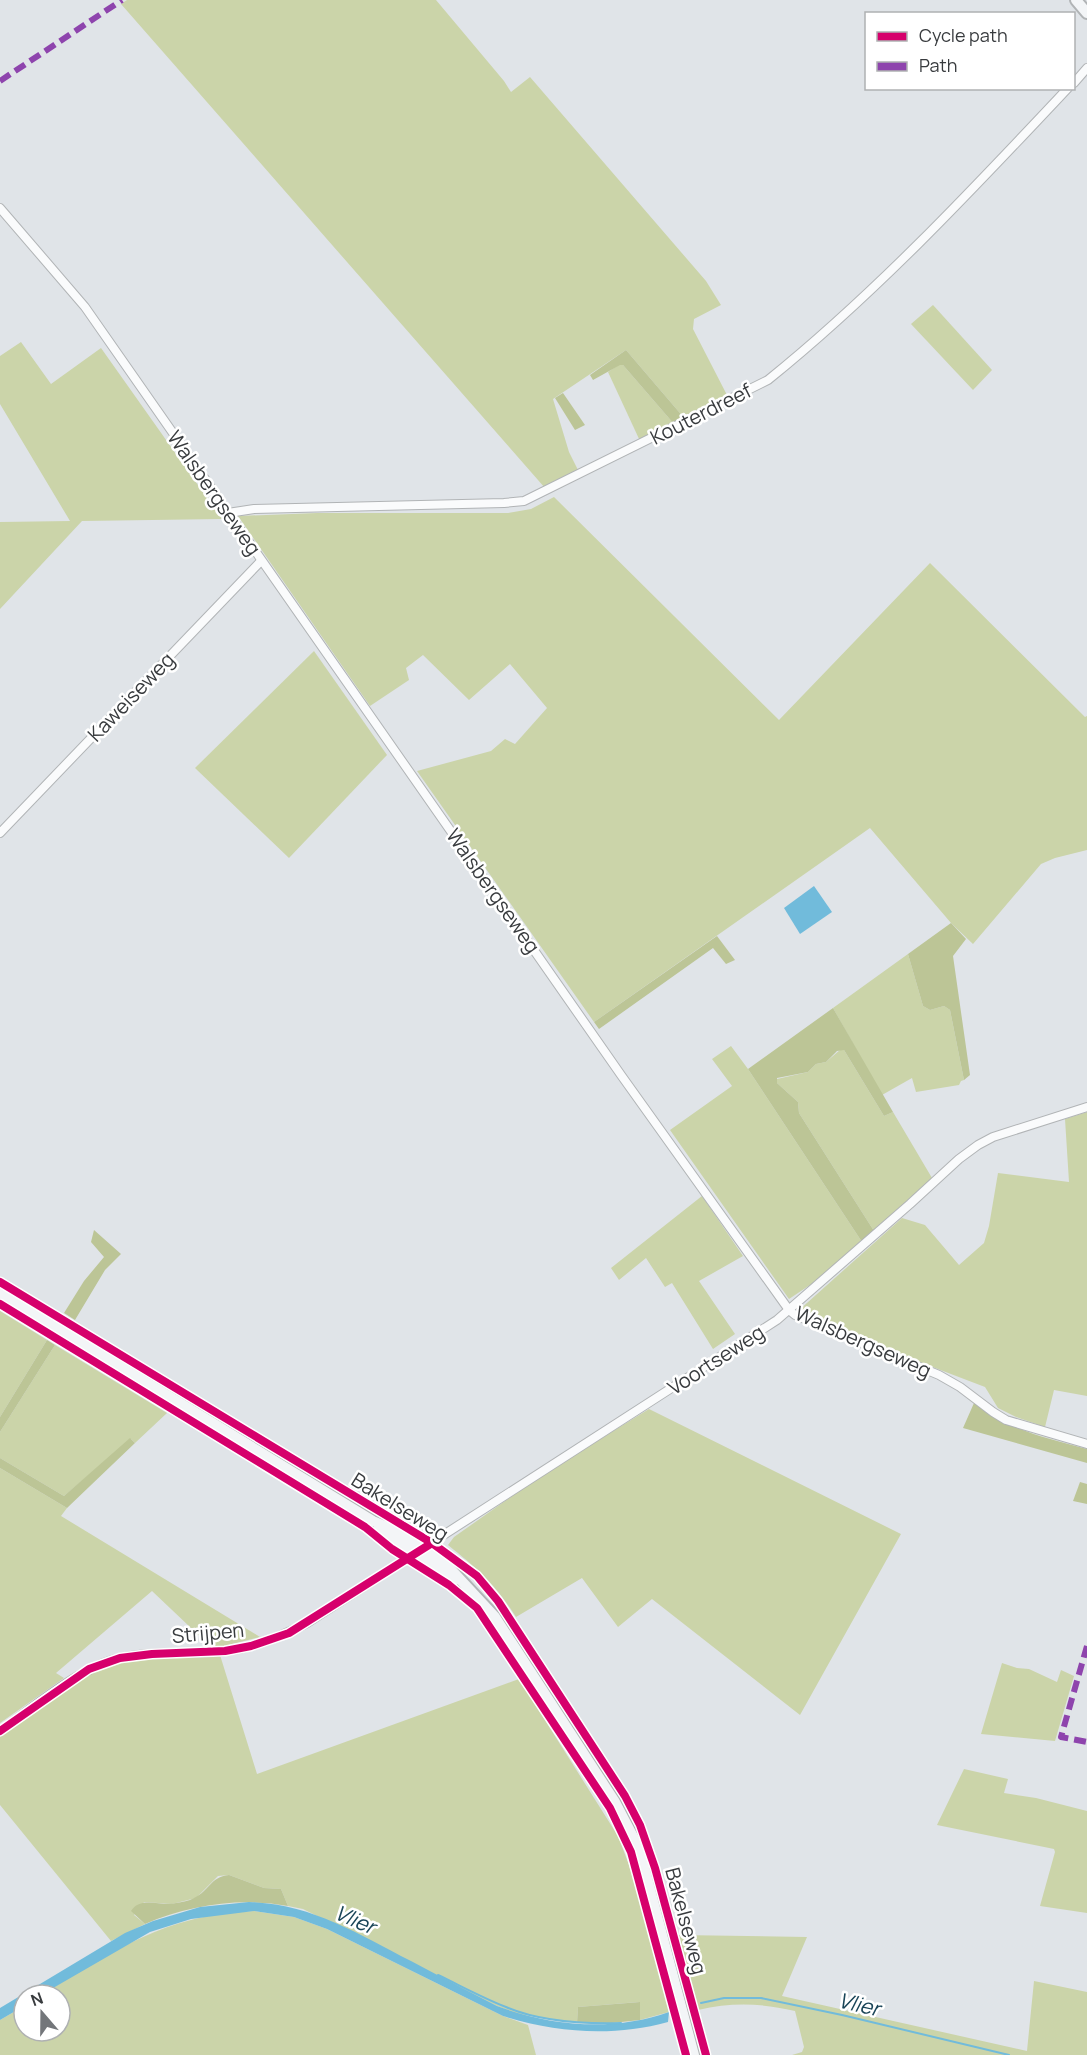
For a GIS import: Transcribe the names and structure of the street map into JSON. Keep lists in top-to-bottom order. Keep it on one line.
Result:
{"streets":{"main road":["Bakelseweg"],"street":["Kouterdreef","Walsbergseweg","Kaweiseweg","Voortseweg","Strijpen"]},"crossings":[["Kouterdreef","Walsbergseweg"],["Walsbergseweg","Kaweiseweg"],["Walsbergseweg","Voortseweg"],["Voortseweg","Bakelseweg"],["Voortseweg","Strijpen"],["Bakelseweg","Strijpen"]],"water":["Vlier"],"legend":["Cycle path","Path"],"north":"top"}
